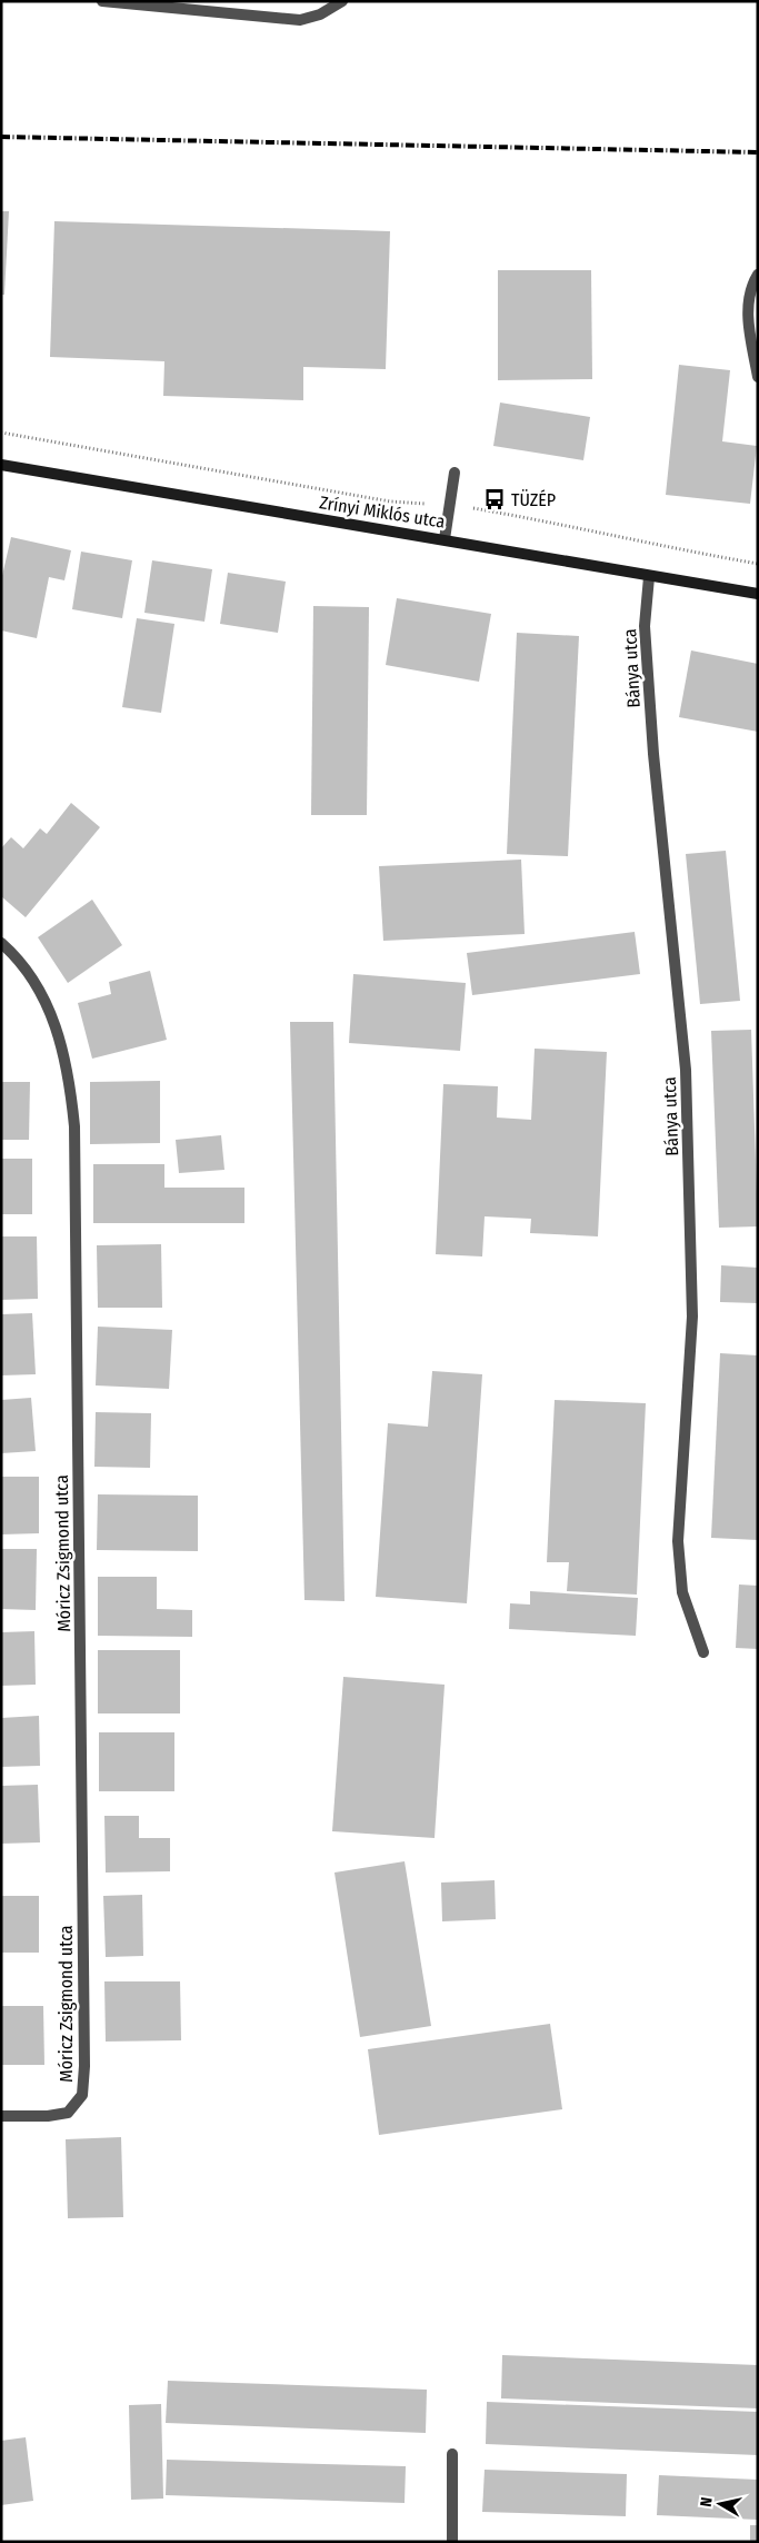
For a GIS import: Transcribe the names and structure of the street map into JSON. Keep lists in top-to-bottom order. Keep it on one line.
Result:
{"streets":{"main road":["Zrínyi Miklós utca"],"street":["Bánya utca","Móricz Zsigmond utca"]},"crossings":[["Zrínyi Miklós utca","Bánya utca"]],"places":{"bus stop":["TÜZÉP"]},"north":"left"}
